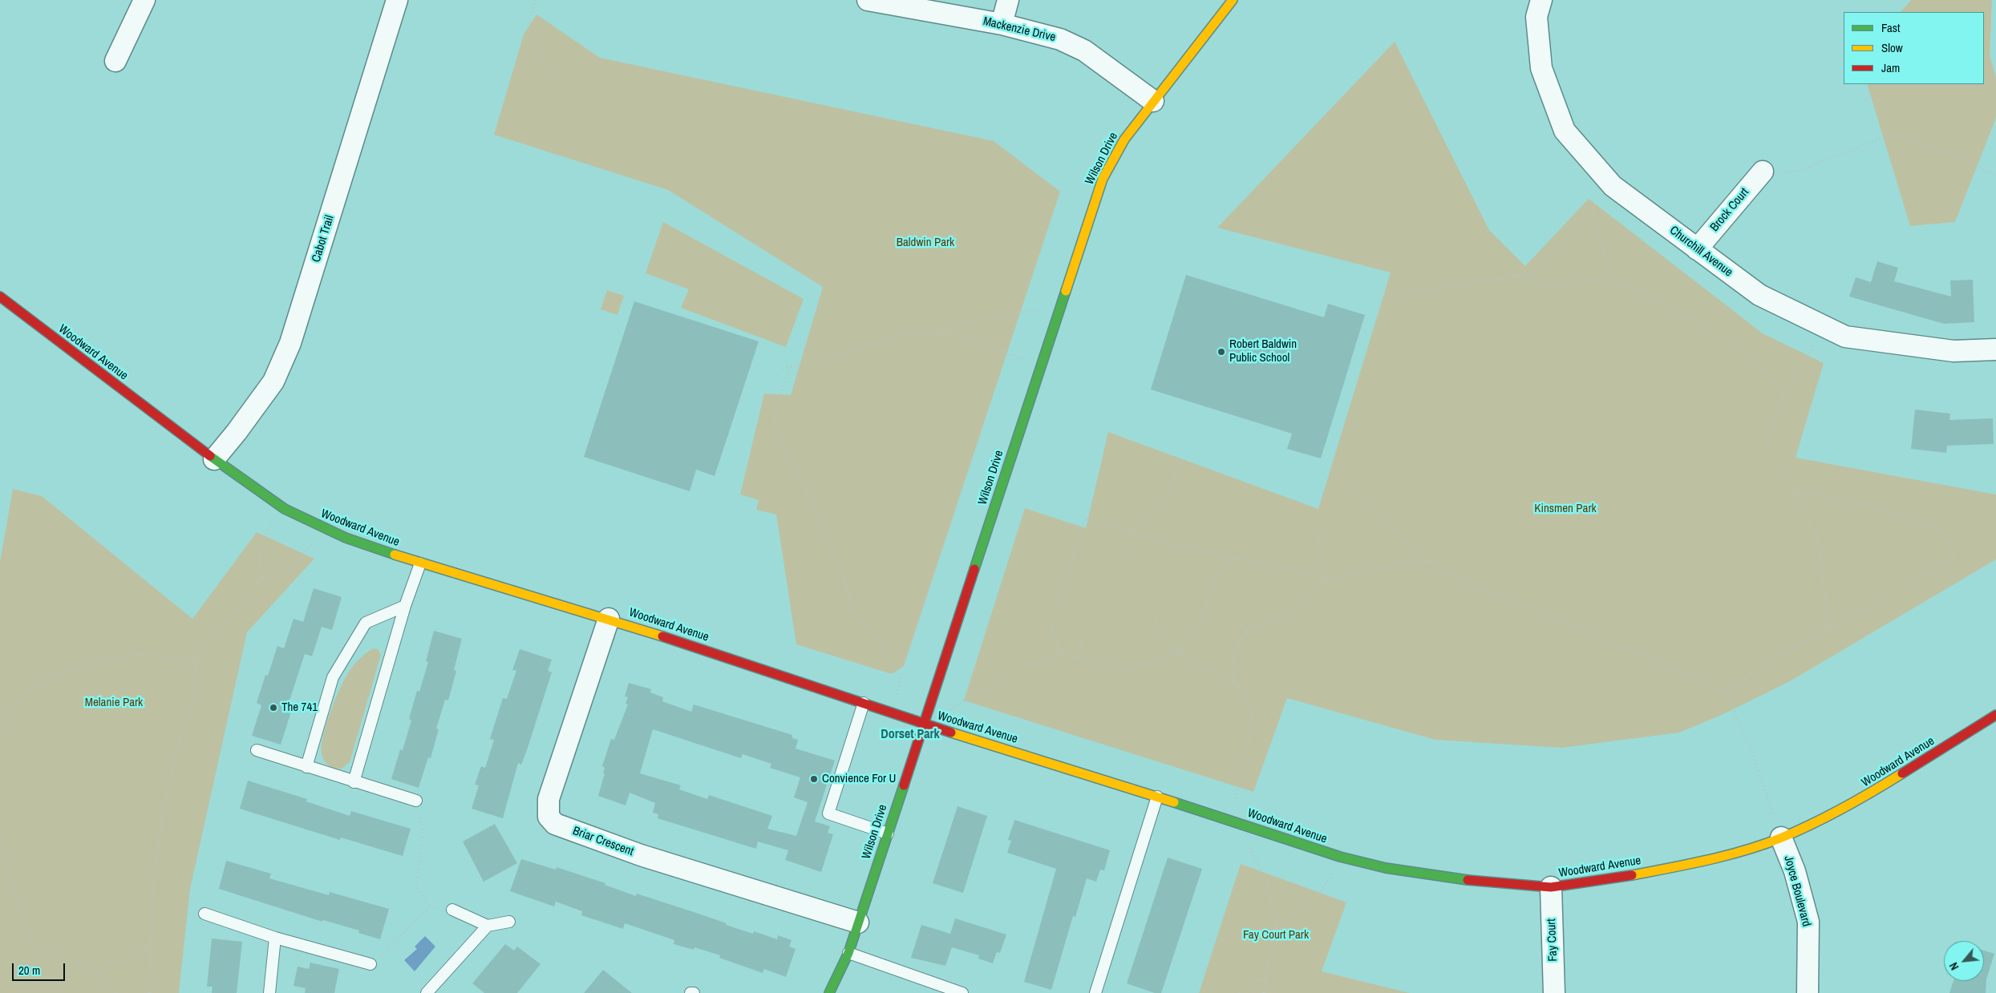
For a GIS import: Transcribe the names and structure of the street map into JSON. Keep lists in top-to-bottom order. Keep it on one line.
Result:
{"streets":{"street":["Mackenzie Drive","Wilson Drive","Brock Court","Cabot Trail","Churchill Avenue","Woodward Avenue","Briar Crescent","Joyce Boulevard","Fay Court"]},"crossings":[["Mackenzie Drive","Wilson Drive"],["Wilson Drive","Woodward Avenue"],["Wilson Drive","Briar Crescent"],["Brock Court","Churchill Avenue"],["Cabot Trail","Woodward Avenue"],["Woodward Avenue","Briar Crescent"],["Woodward Avenue","Joyce Boulevard"],["Woodward Avenue","Fay Court"]],"districts":["Dorset Park"],"parks":["Baldwin Park","Kinsmen Park","Melanie Park","Fay Court Park"],"places":["Robert Baldwin Public School","The 741","Convience For U"],"legend":["Fast","Slow","Jam"],"scale_bar":"20 m","north":"bottom left"}
